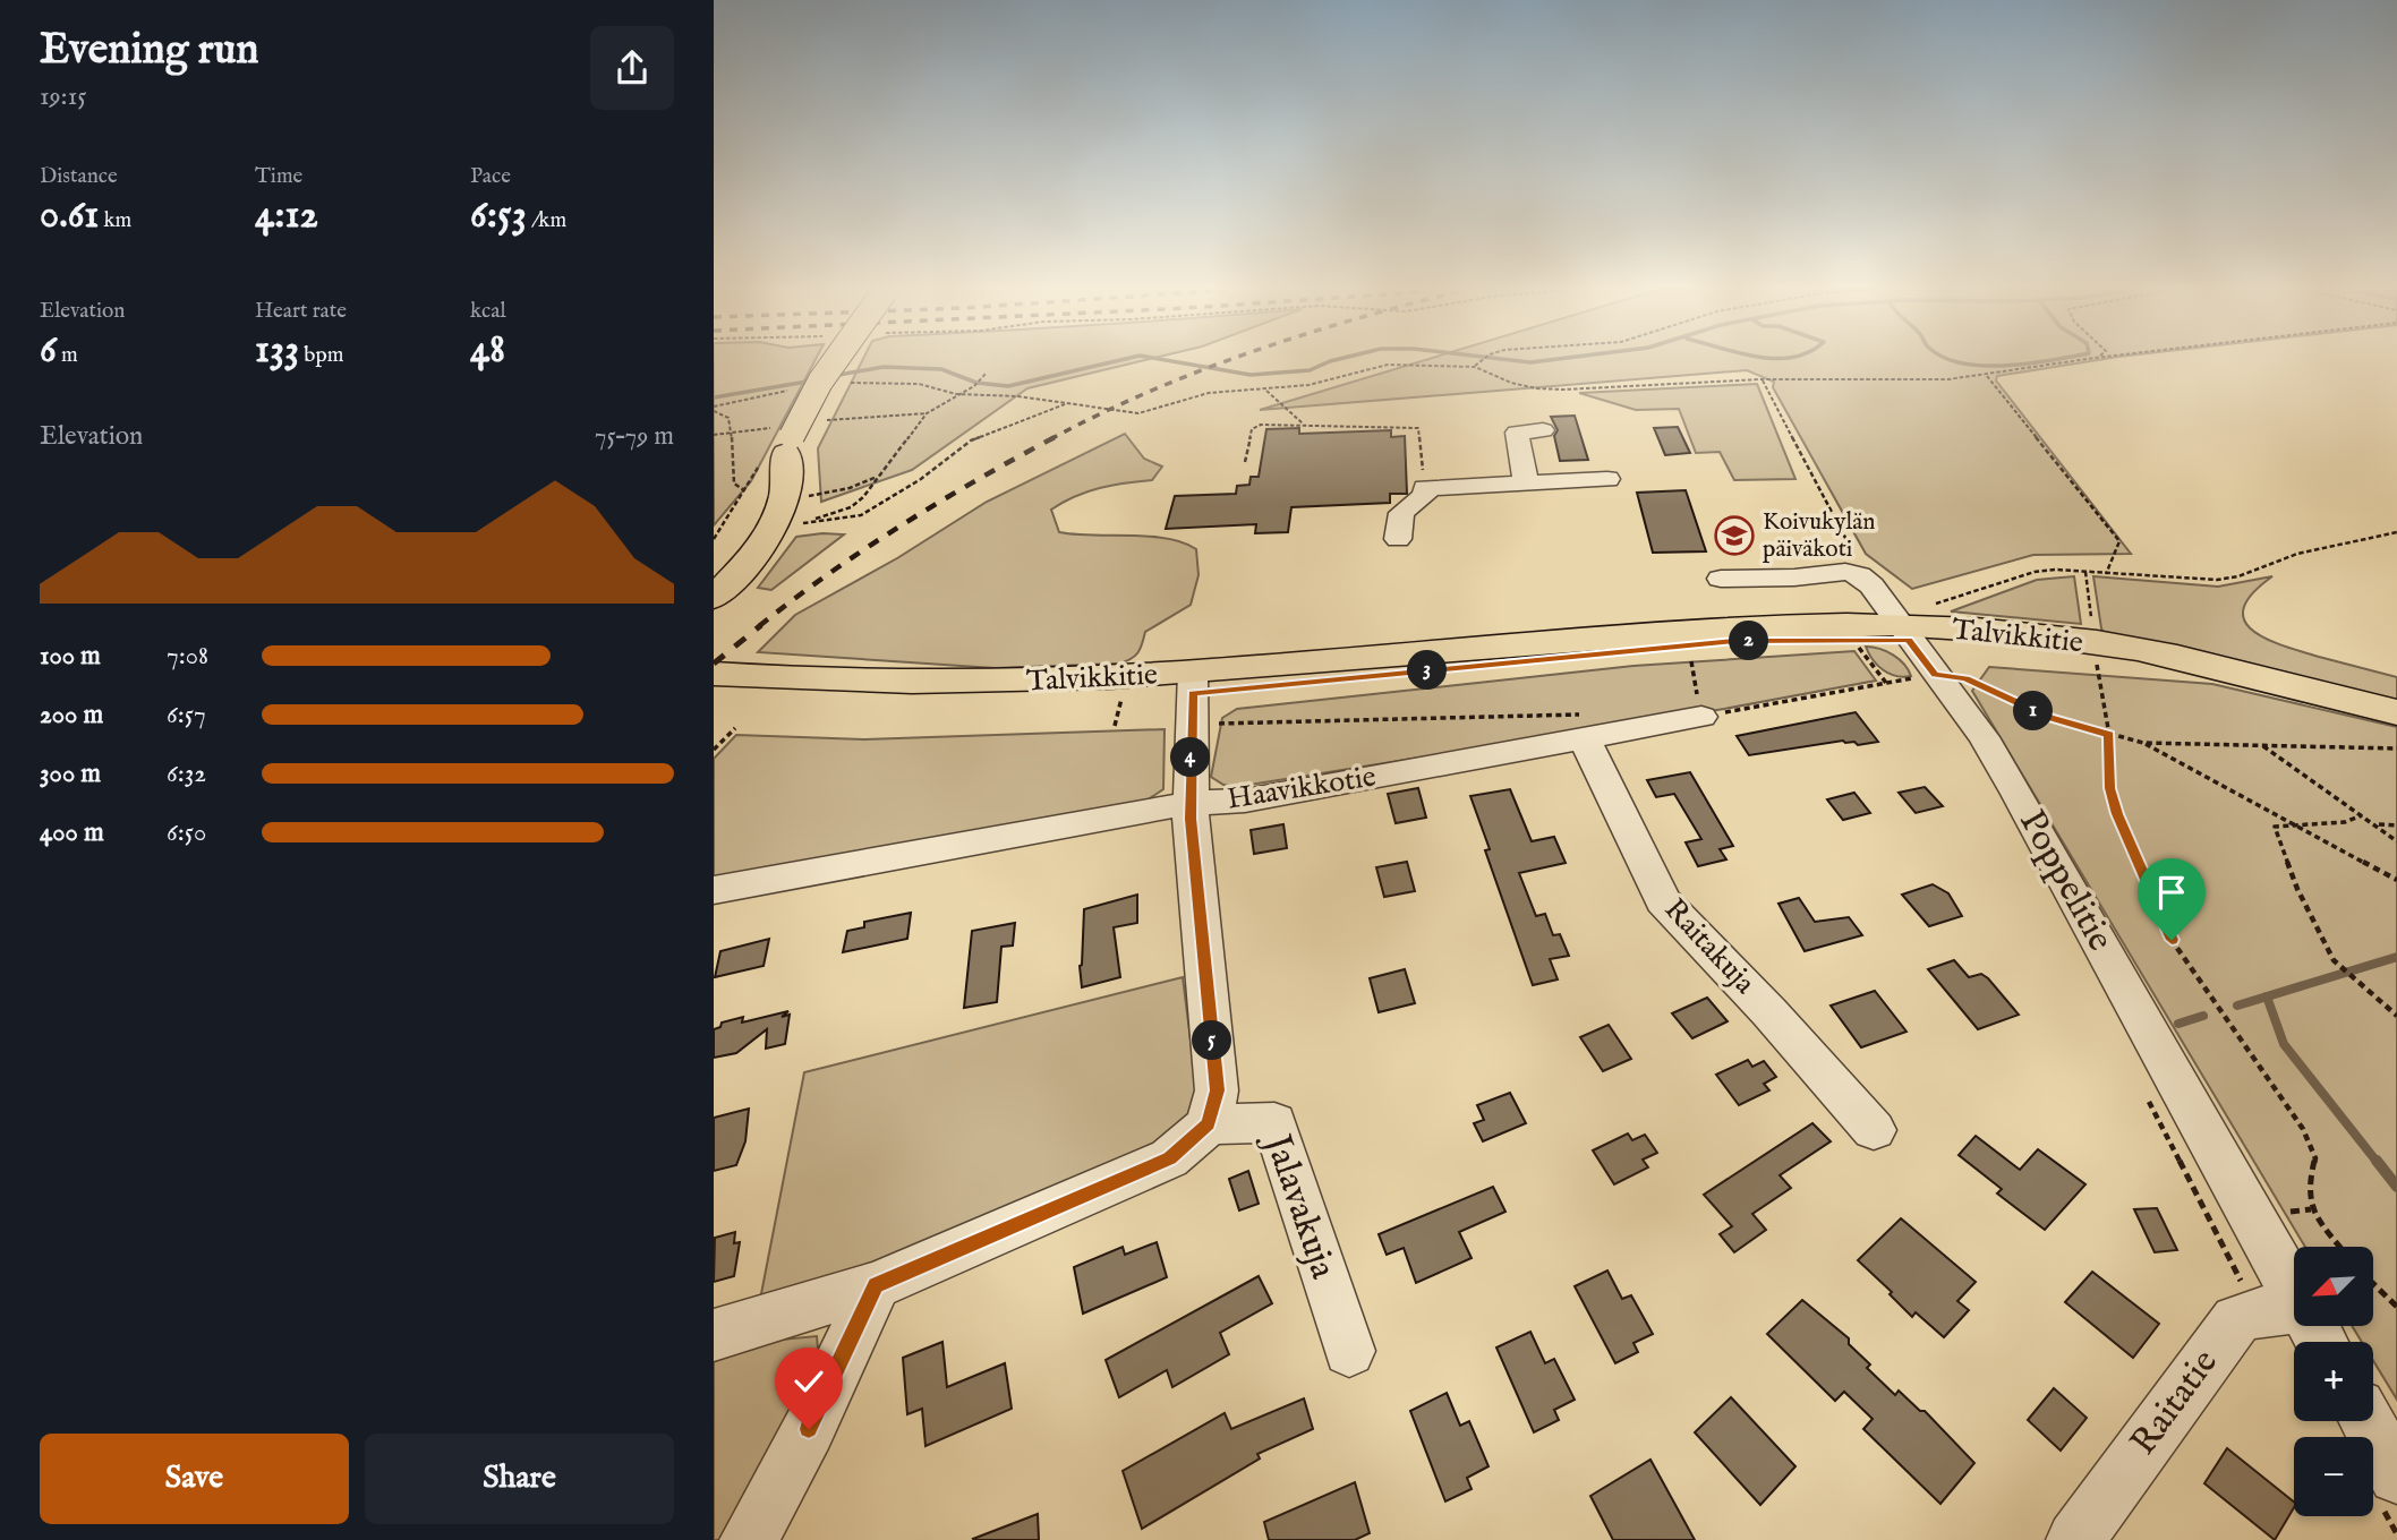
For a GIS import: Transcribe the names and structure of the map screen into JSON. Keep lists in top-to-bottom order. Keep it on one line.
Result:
{"streets":{"main road":["Talvikkitie"],"street":["Haavikkotie","Poppelitie","Raitakuja","Jalavakuja","Raitatie"]},"crossings":[["Talvikkitie","Poppelitie"],["Haavikkotie","Raitakuja"]],"places":{"school or university":["Koivukylän päiväkoti"]},"north":"bottom left","page":{"heading":["Evening run","19:15"],"stats":[["Distance","0.61 km"],["Time","4:12"],["Pace","6:53 /km"],["Elevation","6 m"],["Heart rate","133 bpm"],["kcal","48"]],"chart":["Elevation","75–79 m"],"pins":["2","3","1","4","5"],"list":[{"name":"100 m","note":"7:08"},{"name":"200 m","note":"6:57"},{"name":"300 m","note":"6:32"},{"name":"400 m","note":"6:50"}],"map_buttons":["+","−"],"buttons":["Save","Share"]}}
